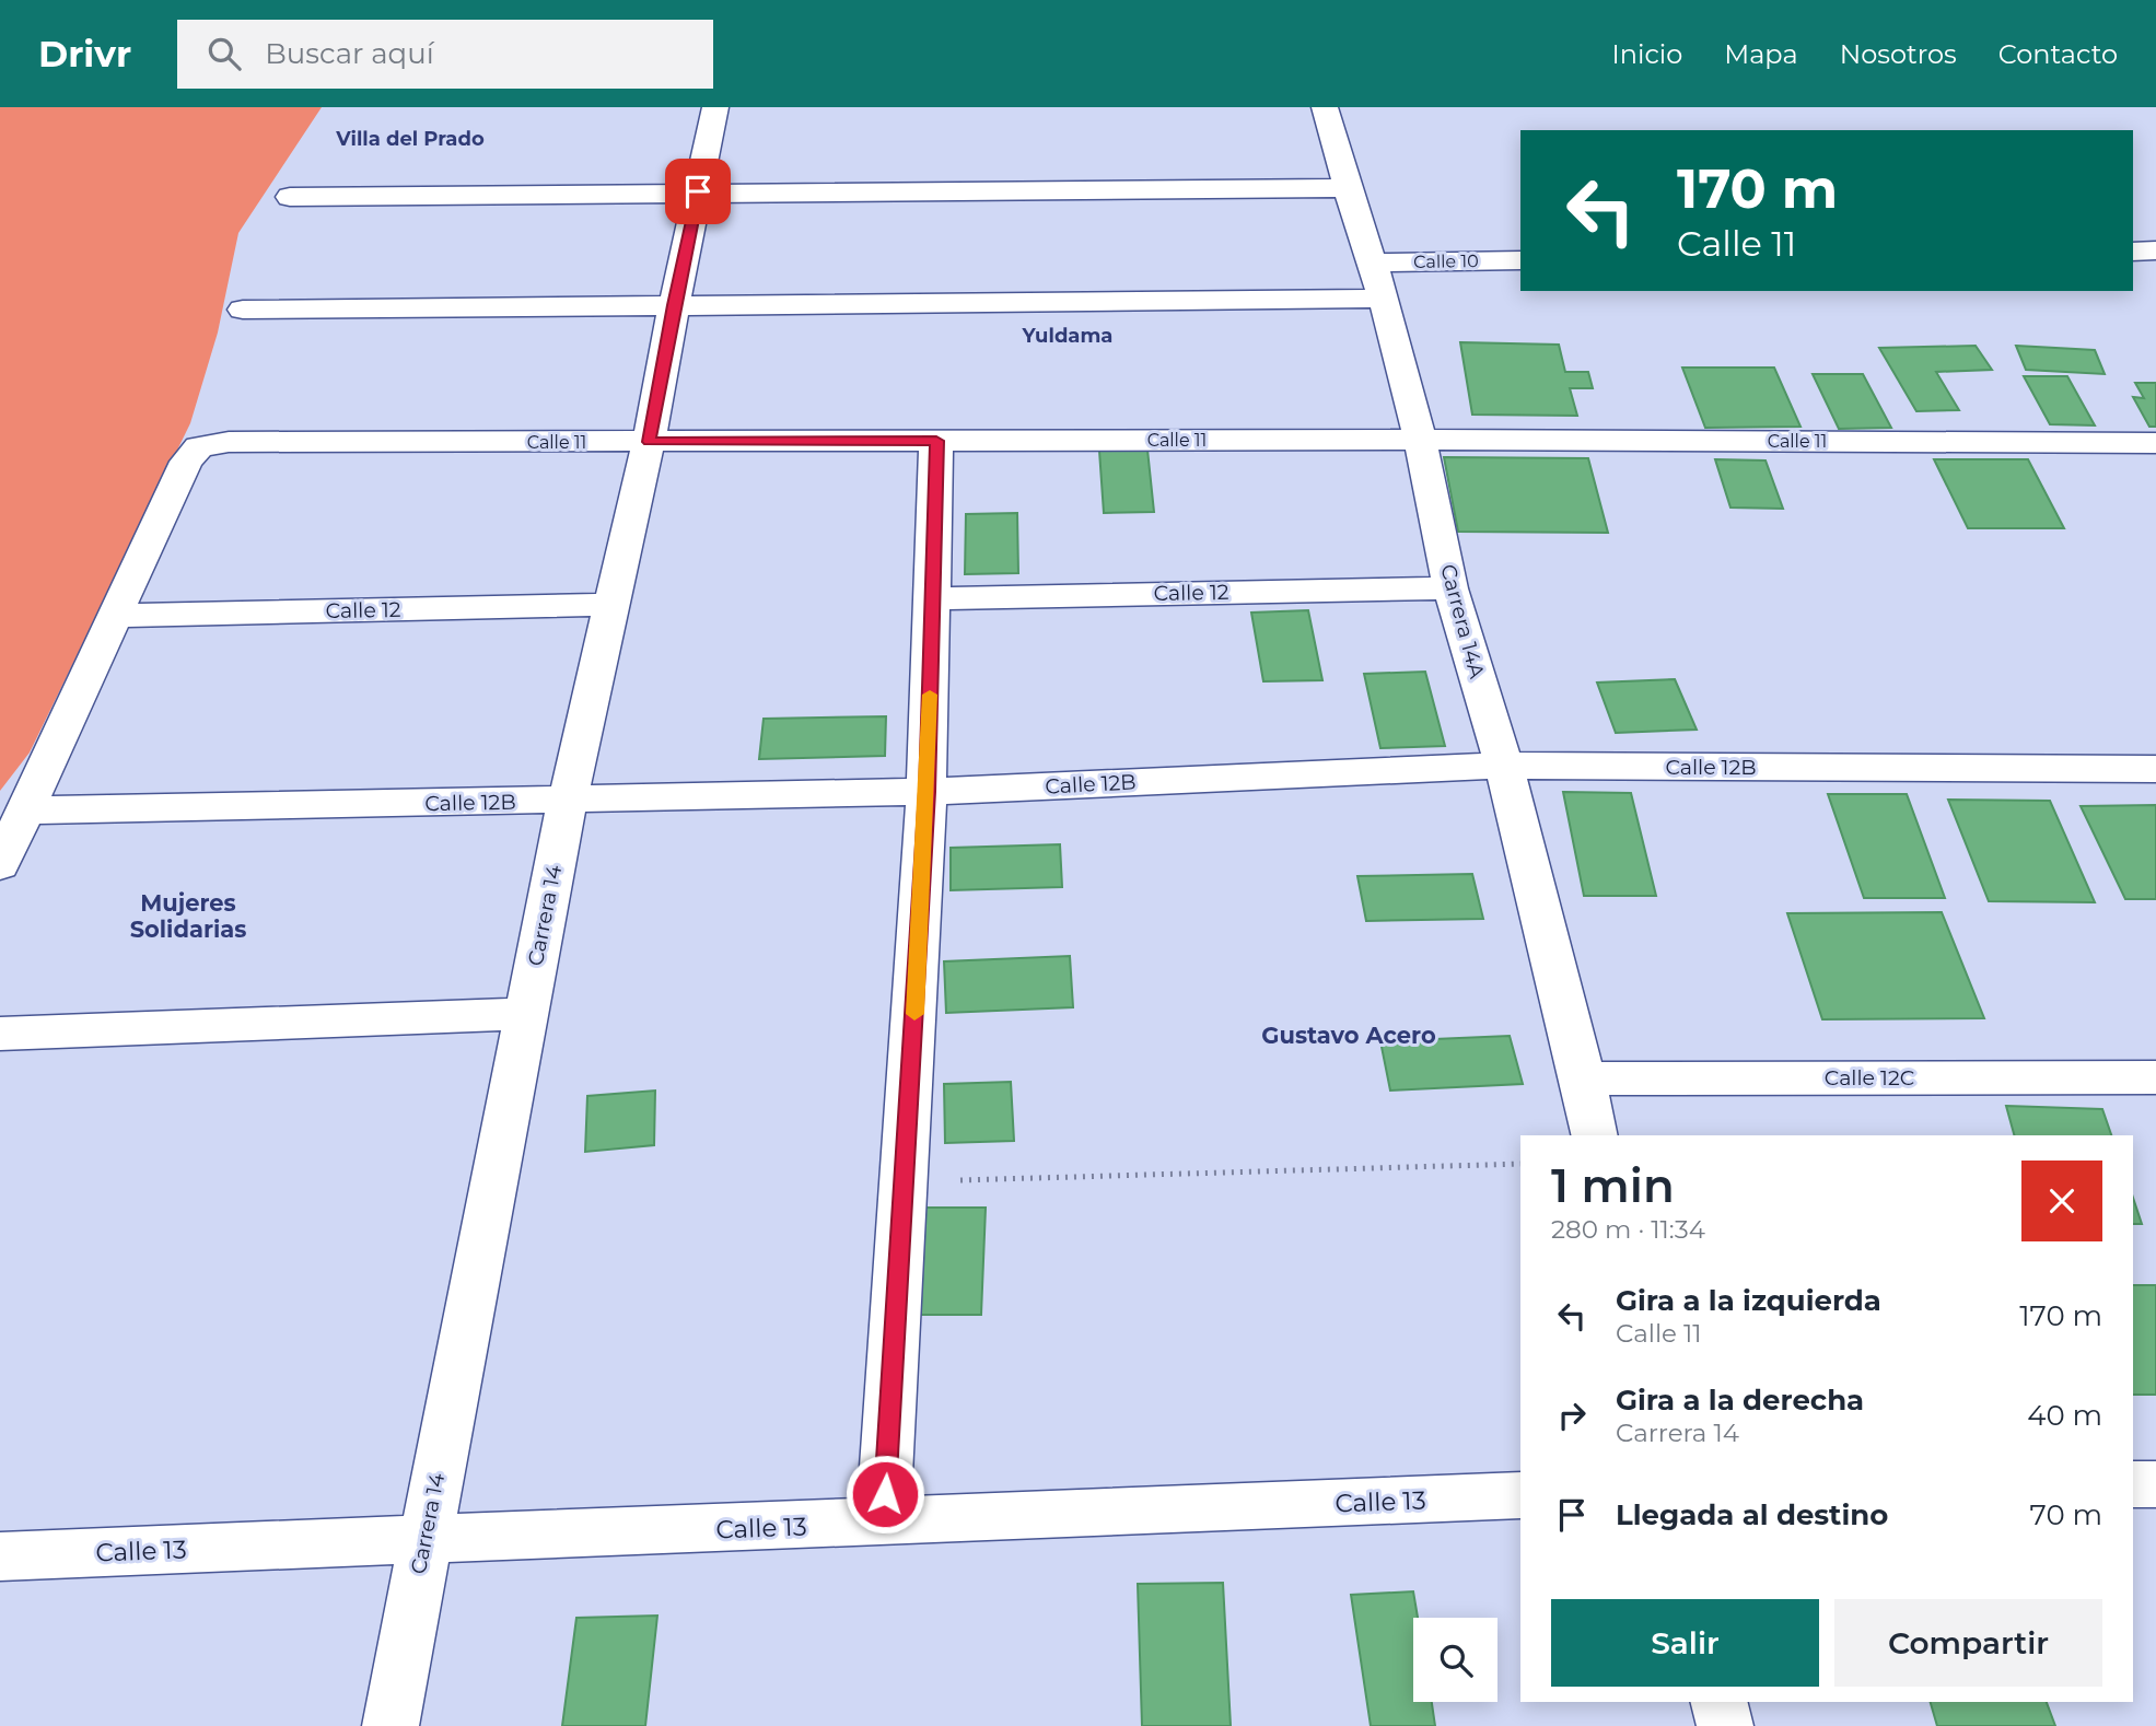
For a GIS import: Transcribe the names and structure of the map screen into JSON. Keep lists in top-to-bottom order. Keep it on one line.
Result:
{"streets":{"street":["Calle 10","Calle 11","Calle 12","Carrera 14A","Calle 12B","Carrera 14","Calle 12C","Calle 13"]},"crossings":[["Calle 10","Carrera 14A"],["Calle 11","Calle 12"],["Calle 11","Carrera 14A"],["Calle 11","Carrera 14"],["Calle 12","Carrera 14A"],["Calle 12","Carrera 14"],["Carrera 14A","Calle 12B"],["Carrera 14A","Calle 12C"],["Calle 12B","Carrera 14"],["Carrera 14","Calle 13"]],"districts":["Villa del Prado","Yuldama","Mujeres Solidarias","Gustavo Acero"],"page":{"header":"Drivr","search":"Buscar aquí","nav":["Inicio","Mapa","Nosotros","Contacto"],"turn":["170 m","Calle 11"],"heading":["1 min","280 m · 11:34"],"list":[{"name":"Gira a la izquierda","note":"Calle 11","value":"170 m"},{"name":"Gira a la derecha","note":"Carrera 14","value":"40 m"},{"name":"Llegada al destino","value":"70 m"}],"buttons":["Salir","Compartir"]}}
